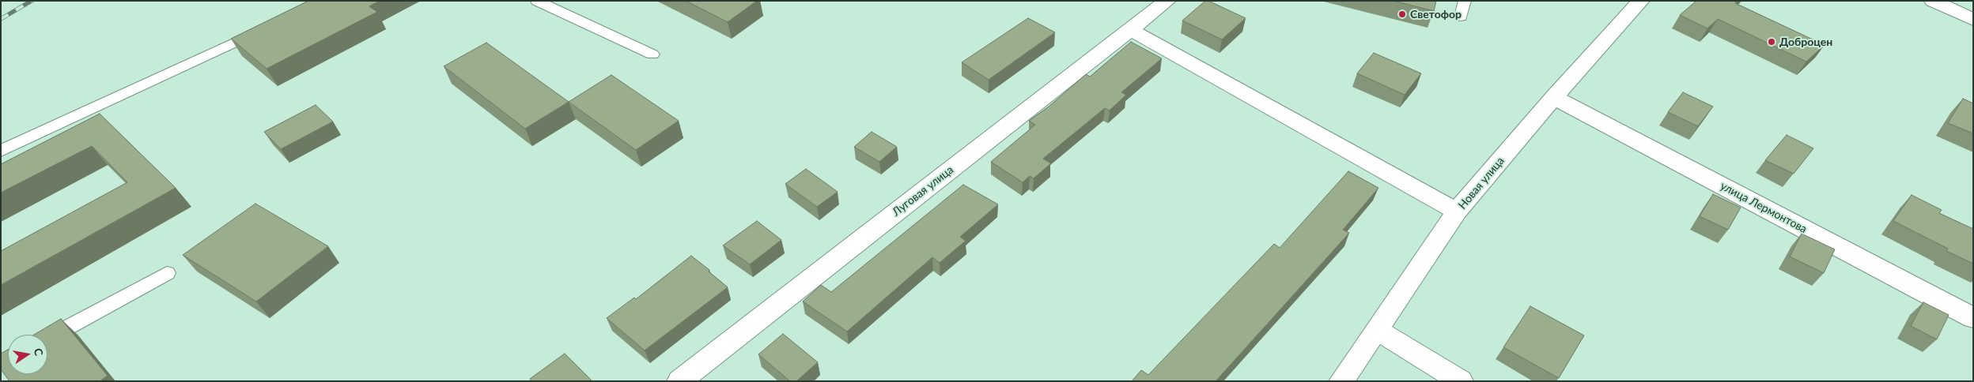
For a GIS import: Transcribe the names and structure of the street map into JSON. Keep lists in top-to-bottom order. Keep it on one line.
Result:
{"streets":{"street":["Новая улица","Луговая улица","улица Лермонтова"]},"crossings":[["Новая улица","улица Лермонтова"]],"places":["Светофор","Доброцен"],"north":"right"}
